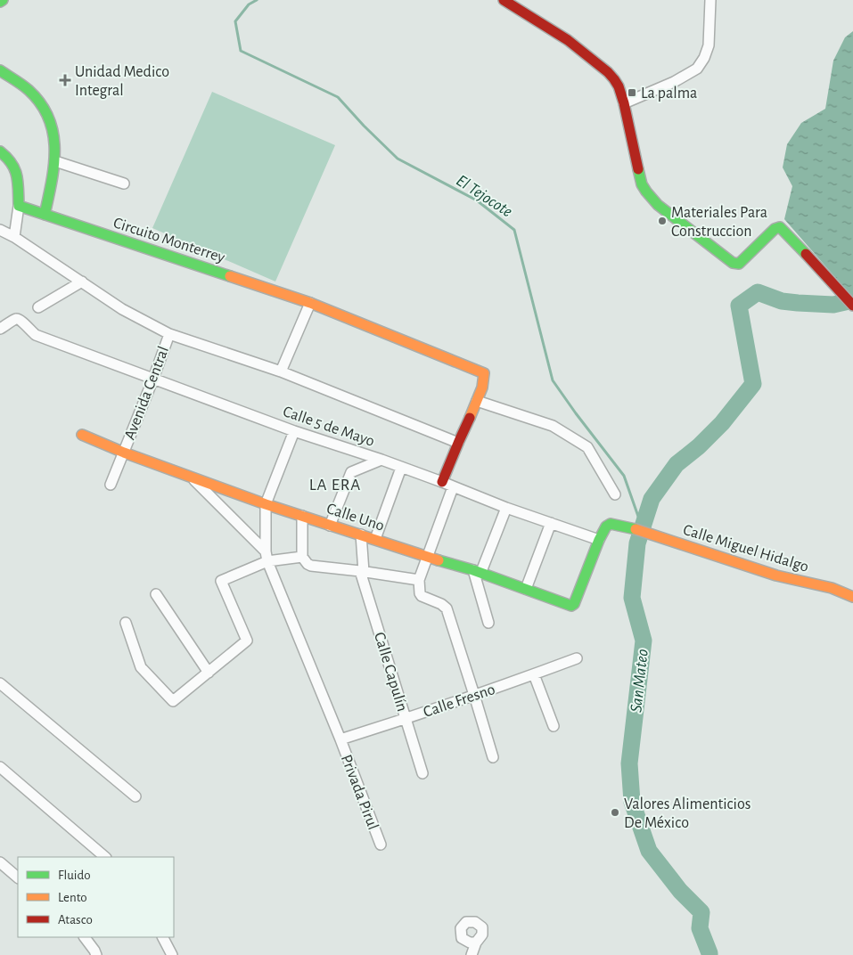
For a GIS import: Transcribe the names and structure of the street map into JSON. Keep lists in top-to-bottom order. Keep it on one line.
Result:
{"streets":{"street":["Circuito Monterrey","Avenida Central","Calle 5 de Mayo","Calle Uno","Calle Miguel Hidalgo","Calle Capulín","Calle Fresno","Privada Pirul"]},"crossings":[["Circuito Monterrey","Calle 5 de Mayo"],["Avenida Central","Calle 5 de Mayo"],["Avenida Central","Calle Uno"],["Calle 5 de Mayo","Calle Uno"],["Calle 5 de Mayo","Calle Miguel Hidalgo"],["Calle Uno","Calle Miguel Hidalgo"],["Calle Uno","Calle Capulín"],["Calle Capulín","Calle Fresno"],["Calle Fresno","Privada Pirul"]],"districts":["LA ERA"],"water":["El Tejocote","San Mateo"],"places":{"health":["Unidad Medico Integral"],"transit":["La palma"],"other":["Materiales Para Construccion","Valores Alimenticios De México"]},"legend":["Fluido","Lento","Atasco"]}
